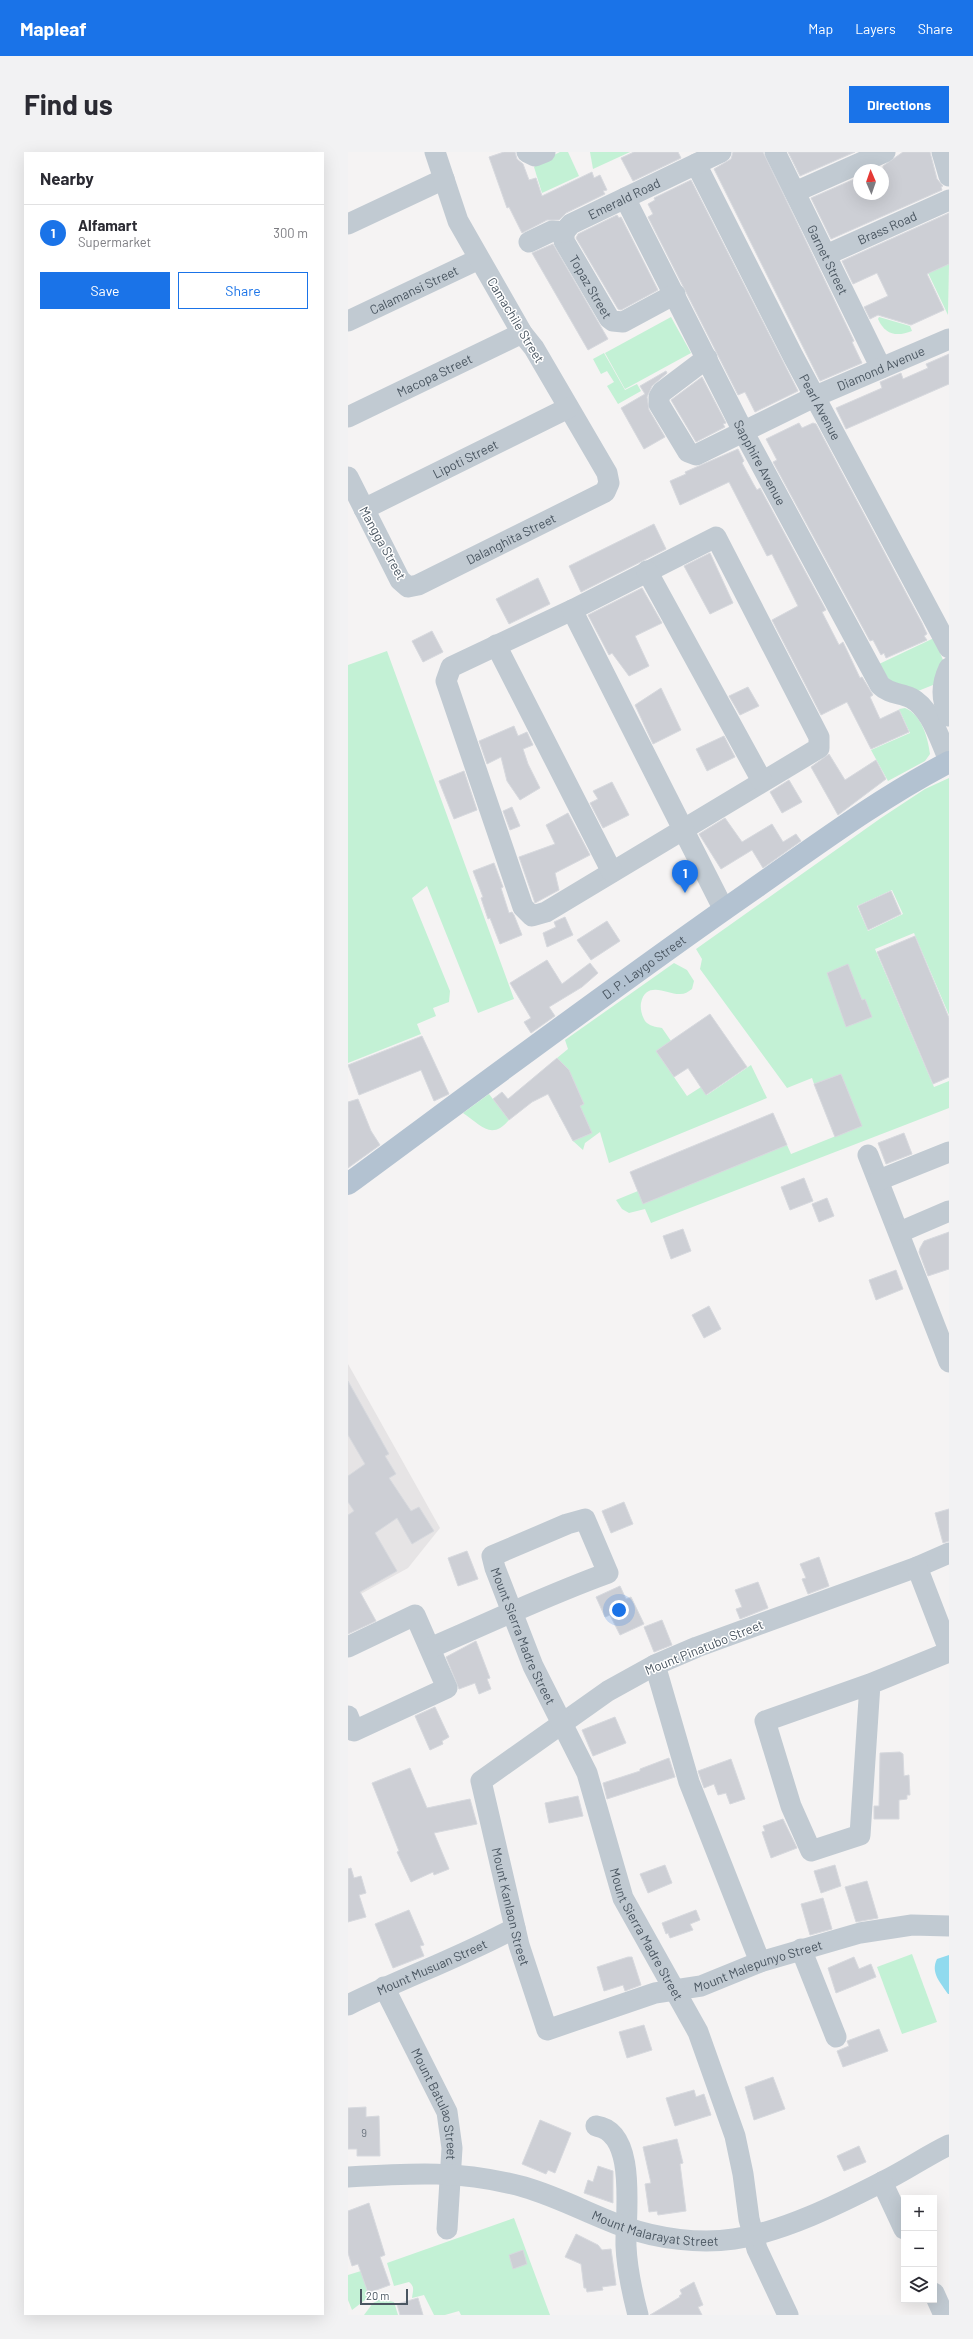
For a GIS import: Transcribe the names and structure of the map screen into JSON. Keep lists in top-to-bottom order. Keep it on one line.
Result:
{"streets":{"main road":["D. P. Laygo Street"],"street":["Emerald Road","Brass Road","Garnet Street","Topaz Street","Calamansi Street","Camachile Street","Diamond Avenue","Macopa Street","Pearl Avenue","Lipoti Street","Sapphire Avenue","Dalanghita Street","Mangga Street","Mount Sierra Madre Street","Mount Pinatubo Street","Mount Kanlaon Street","Mount Malepunyo Street","Mount Musuan Street","Mount Batulao Street","Mount Malarayat Street"]},"crossings":[["Emerald Road","Topaz Street"],["Emerald Road","Pearl Avenue"],["Emerald Road","Sapphire Avenue"],["Brass Road","Garnet Street"],["Garnet Street","Diamond Avenue"],["Topaz Street","Sapphire Avenue"],["Calamansi Street","Camachile Street"],["Camachile Street","Macopa Street"],["Camachile Street","Lipoti Street"],["Camachile Street","Dalanghita Street"],["Diamond Avenue","Pearl Avenue"],["Diamond Avenue","Sapphire Avenue"],["Lipoti Street","Mangga Street"],["Dalanghita Street","Mangga Street"],["Mount Sierra Madre Street","Mount Pinatubo Street"],["Mount Sierra Madre Street","Mount Malepunyo Street"],["Mount Sierra Madre Street","Mount Malarayat Street"],["Mount Pinatubo Street","Mount Kanlaon Street"],["Mount Kanlaon Street","Mount Malepunyo Street"],["Mount Kanlaon Street","Mount Musuan Street"],["Mount Musuan Street","Mount Batulao Street"],["Mount Batulao Street","Mount Malarayat Street"]],"house_numbers":["9"],"scale_bar":"20 m","north":"top","page":{"header":"Mapleaf","nav":["Map","Layers","Share"],"buttons":["Directions",["Save","Share"]],"title":"Find us","heading":"Nearby","list":[{"mark":"1","name":"Alfamart","note":"Supermarket","value":"300 m"}],"pins":"1","map_buttons":["+","−"],"scale":"20 m"}}
